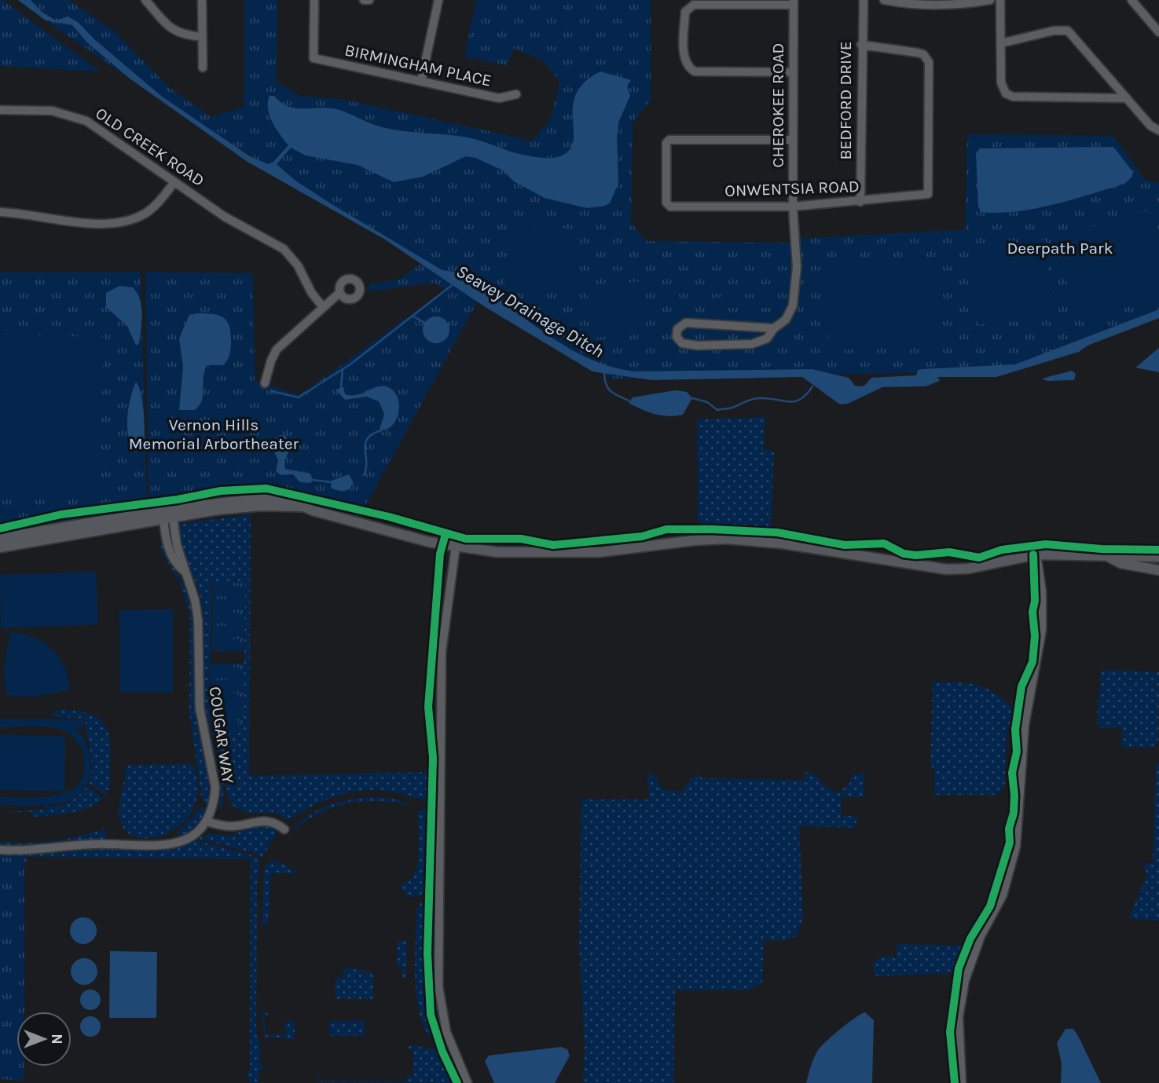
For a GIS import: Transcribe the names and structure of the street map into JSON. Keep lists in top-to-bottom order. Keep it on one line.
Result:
{"streets":{"street":["BIRMINGHAM PLACE","BEDFORD DRIVE","CHEROKEE ROAD","OLD CREEK ROAD","ONWENTSIA ROAD","COUGAR WAY"]},"crossings":[["BEDFORD DRIVE","ONWENTSIA ROAD"],["CHEROKEE ROAD","ONWENTSIA ROAD"]],"water":["Seavey Drainage Ditch"],"parks":["Deerpath Park","Vernon Hills Memorial Arbortheater"],"north":"right"}
